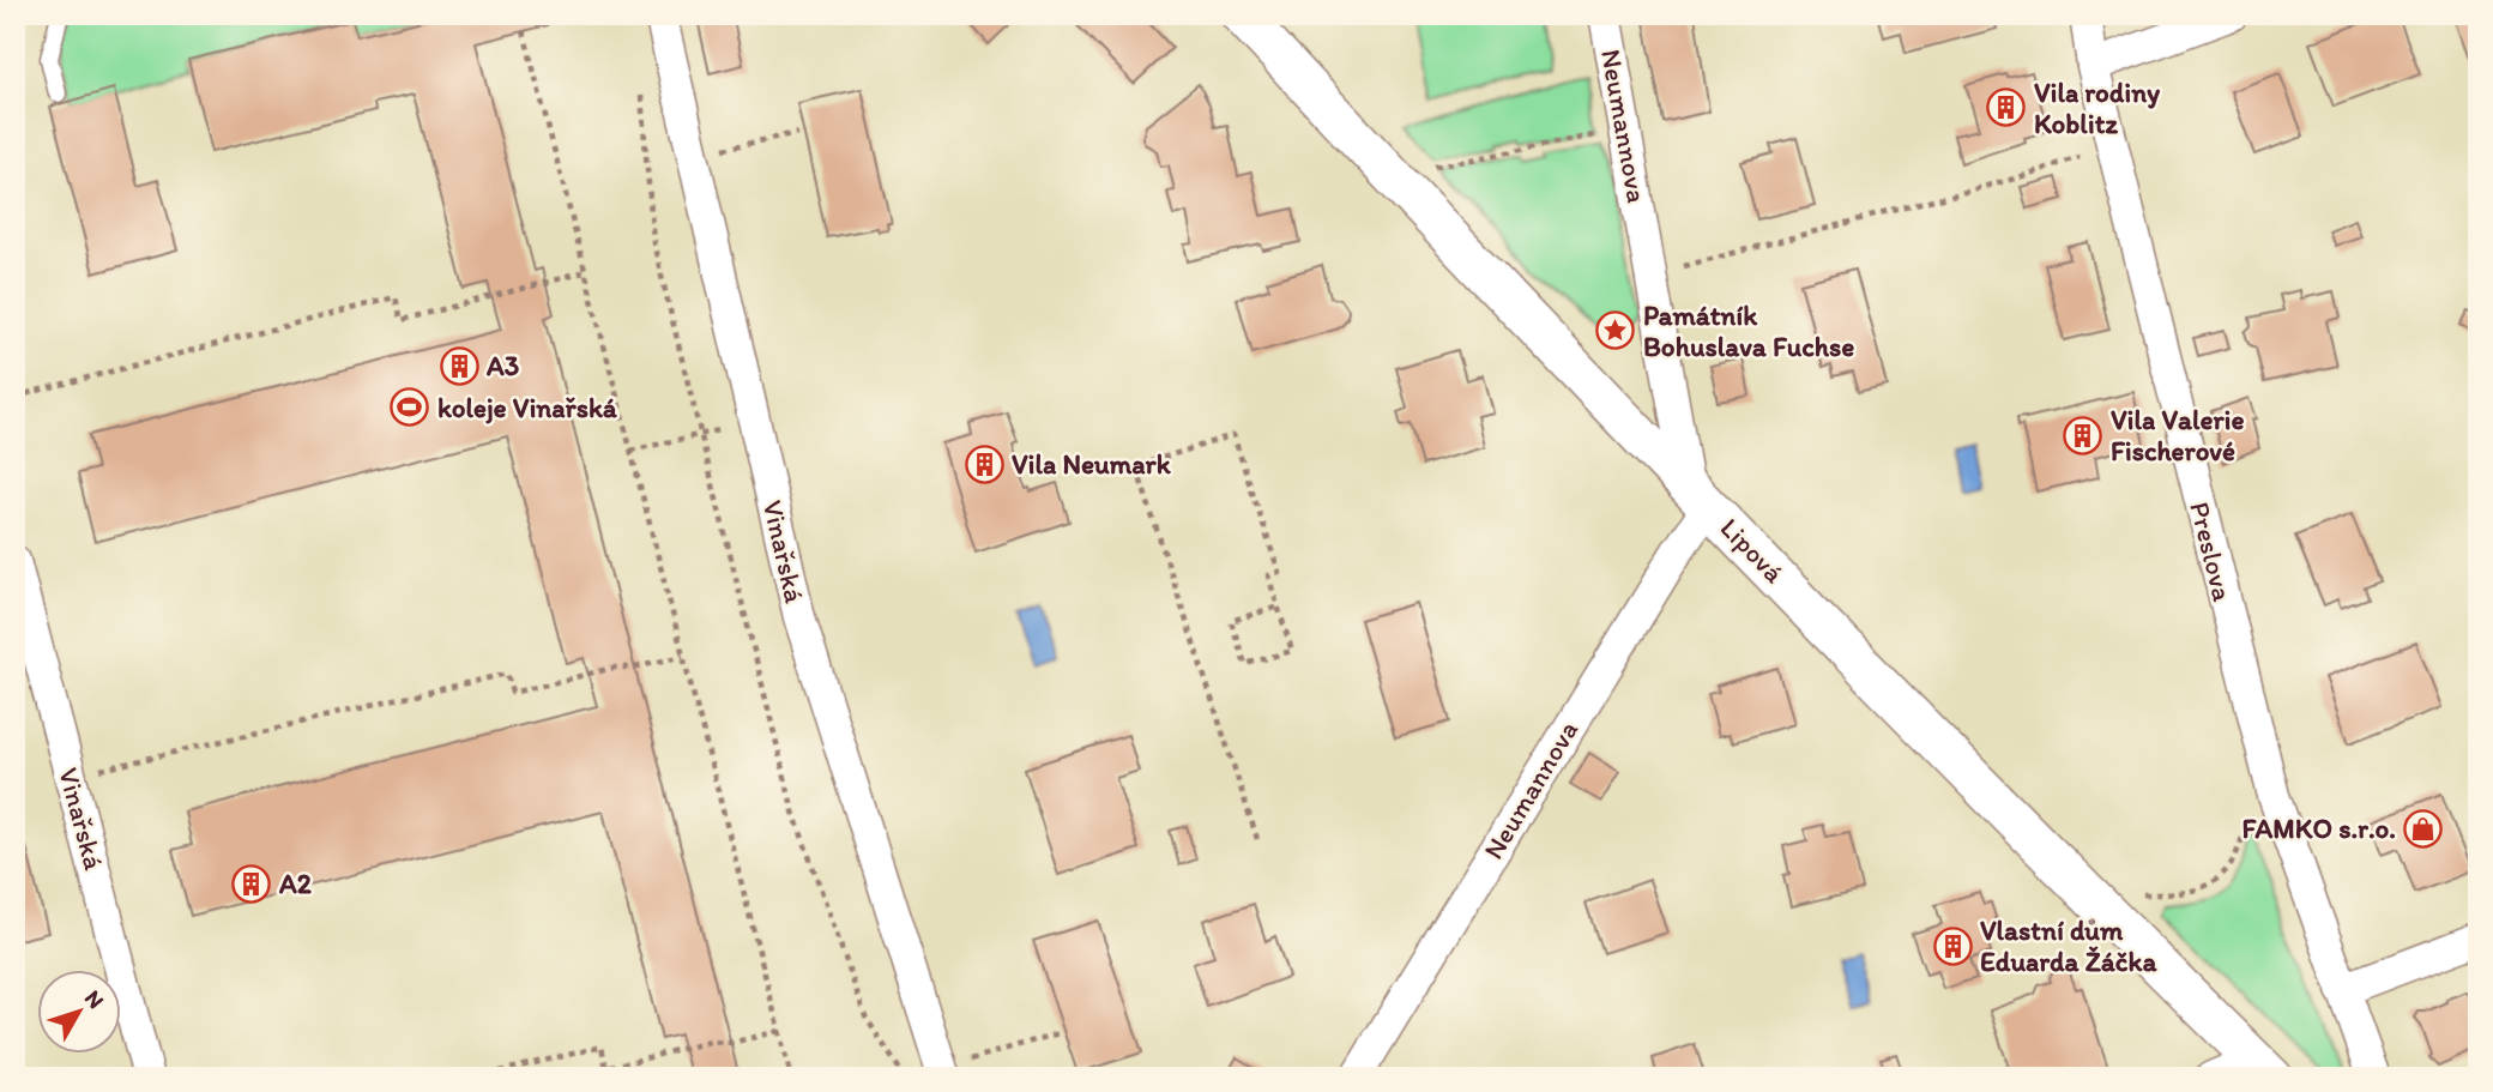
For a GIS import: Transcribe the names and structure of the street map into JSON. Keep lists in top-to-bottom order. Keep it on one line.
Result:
{"streets":{"street":["Neumannova","Lipová","Vinařská","Preslova"]},"crossings":[["Neumannova","Lipová"]],"places":{"building":["Vila rodiny Koblitz","A3","Vila Valerie Fischerové","Vila Neumark","A2","Vlastní dům Eduarda Žáčka"],"place":["Památník Bohuslava Fuchse"],"sports":["koleje Vinařská"],"shop":["FAMKO s.r.o."]},"north":"top right"}
